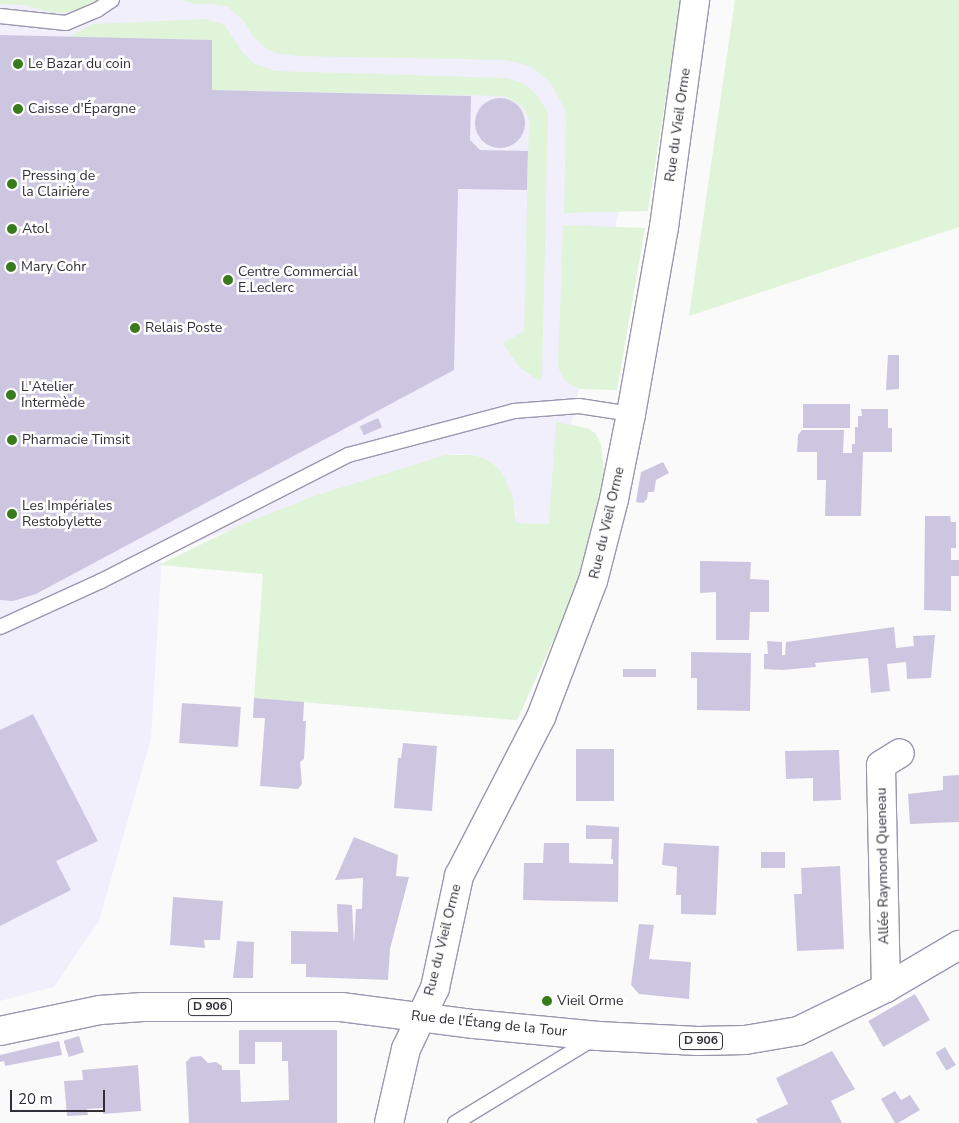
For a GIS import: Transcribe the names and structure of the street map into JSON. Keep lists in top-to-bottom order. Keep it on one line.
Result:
{"streets":{"street":["Rue du Vieil Orme","Allée Raymond Queneau","D 906","Rue de l'Étang de la Tour"]},"crossings":[["Rue du Vieil Orme","Rue de l'Étang de la Tour"],["Allée Raymond Queneau","Rue de l'Étang de la Tour"]],"places":["Le Bazar du coin","Caisse d'Épargne","Pressing de la Clairière","Atol","Mary Cohr","Centre Commercial E.Leclerc","Relais Poste","L'Atelier Intermède","Pharmacie Timsit","Les Impériales Restobylette","Vieil Orme"],"scale_bar":"20 m"}
